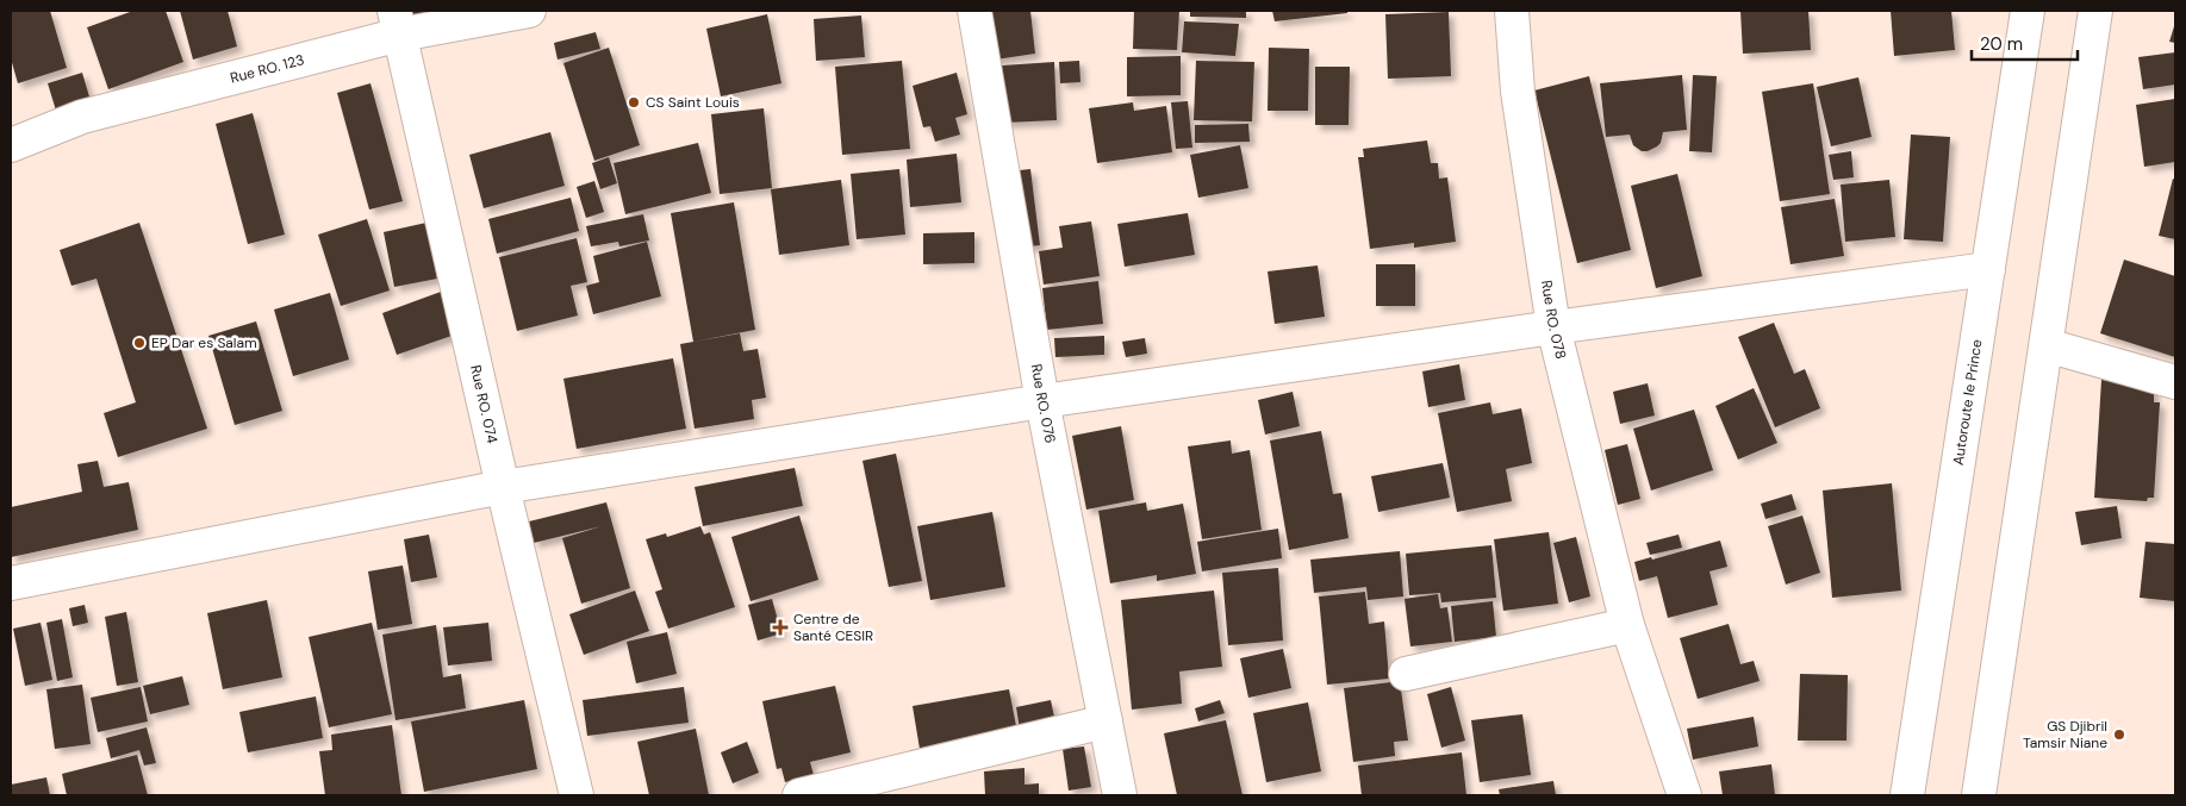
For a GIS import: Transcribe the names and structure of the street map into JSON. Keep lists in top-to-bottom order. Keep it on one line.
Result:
{"streets":{"street":["Rue RO. 123","Rue RO. 078","Rue RO. 074","Rue RO. 076","Autoroute le Prince"]},"crossings":[["Rue RO. 123","Rue RO. 074"]],"places":{"other":["CS Saint Louis","EP Dar es Salam","GS Djibril Tamsir Niane"],"health":["Centre de Santé CESIR"]},"scale_bar":"20 m"}
